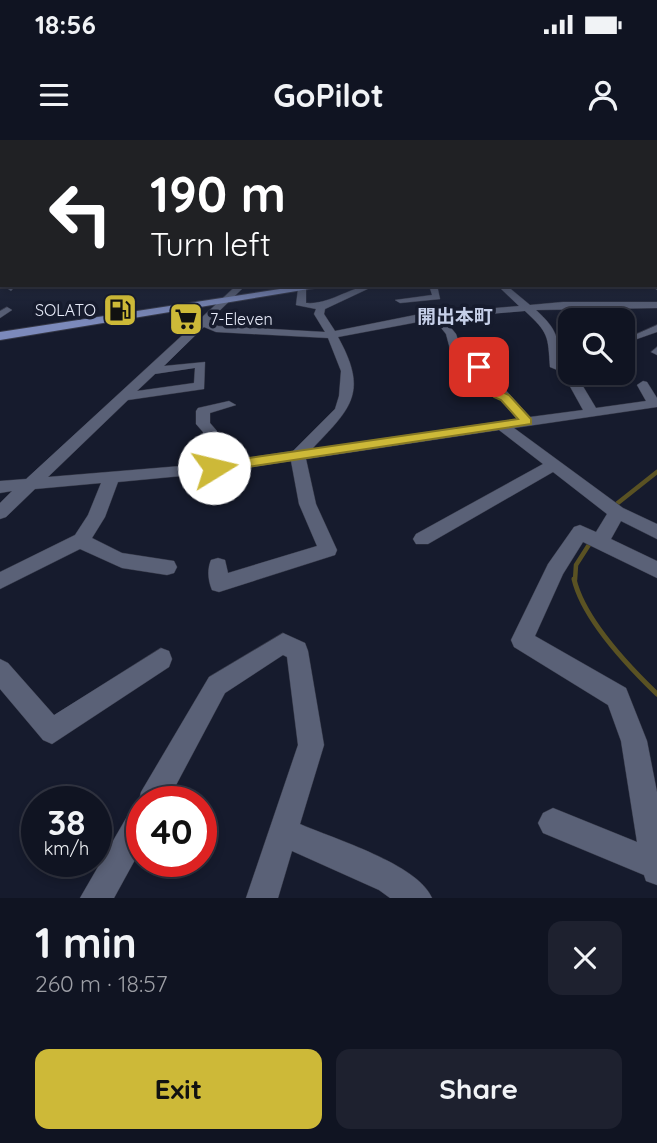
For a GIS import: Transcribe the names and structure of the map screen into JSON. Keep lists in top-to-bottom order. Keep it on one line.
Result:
{"districts":["開出本町"],"places":{"fuel station":["SOLATO"],"supermarket":["7-Eleven"]},"page":{"status":"18:56","header":"GoPilot","turn":["190 m","Turn left"],"speed":"38 km/h","limit":"40","heading":["1 min","260 m · 18:57"],"buttons":["Exit","Share"]}}
